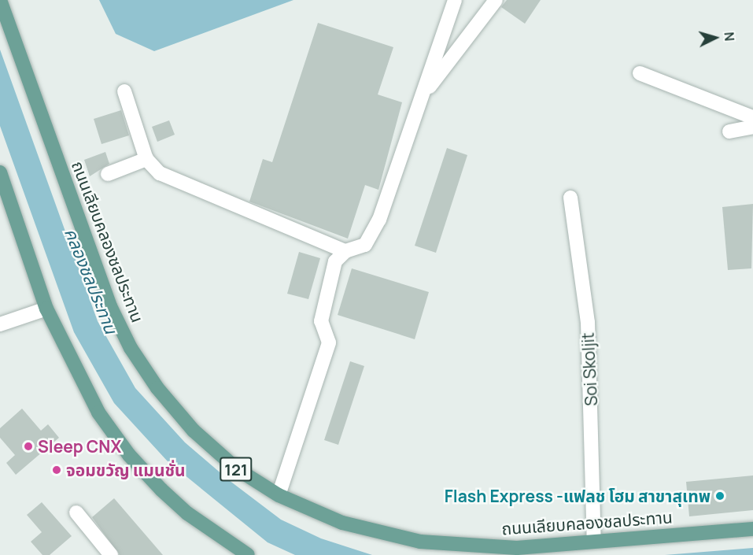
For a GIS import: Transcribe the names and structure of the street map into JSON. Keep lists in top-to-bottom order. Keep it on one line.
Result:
{"streets":{"main road":["ถนนเลียบคลองชลประทาน","121"],"street":["Soi Skoljit"]},"crossings":[["ถนนเลียบคลองชลประทาน","Soi Skoljit"]],"water":["คลองชลประทาน"],"places":["Sleep CNX","จอมขวัญ แมนชั่น","Flash Express -แฟลช โฮม สาขาสุเทพ"],"north":"right"}
